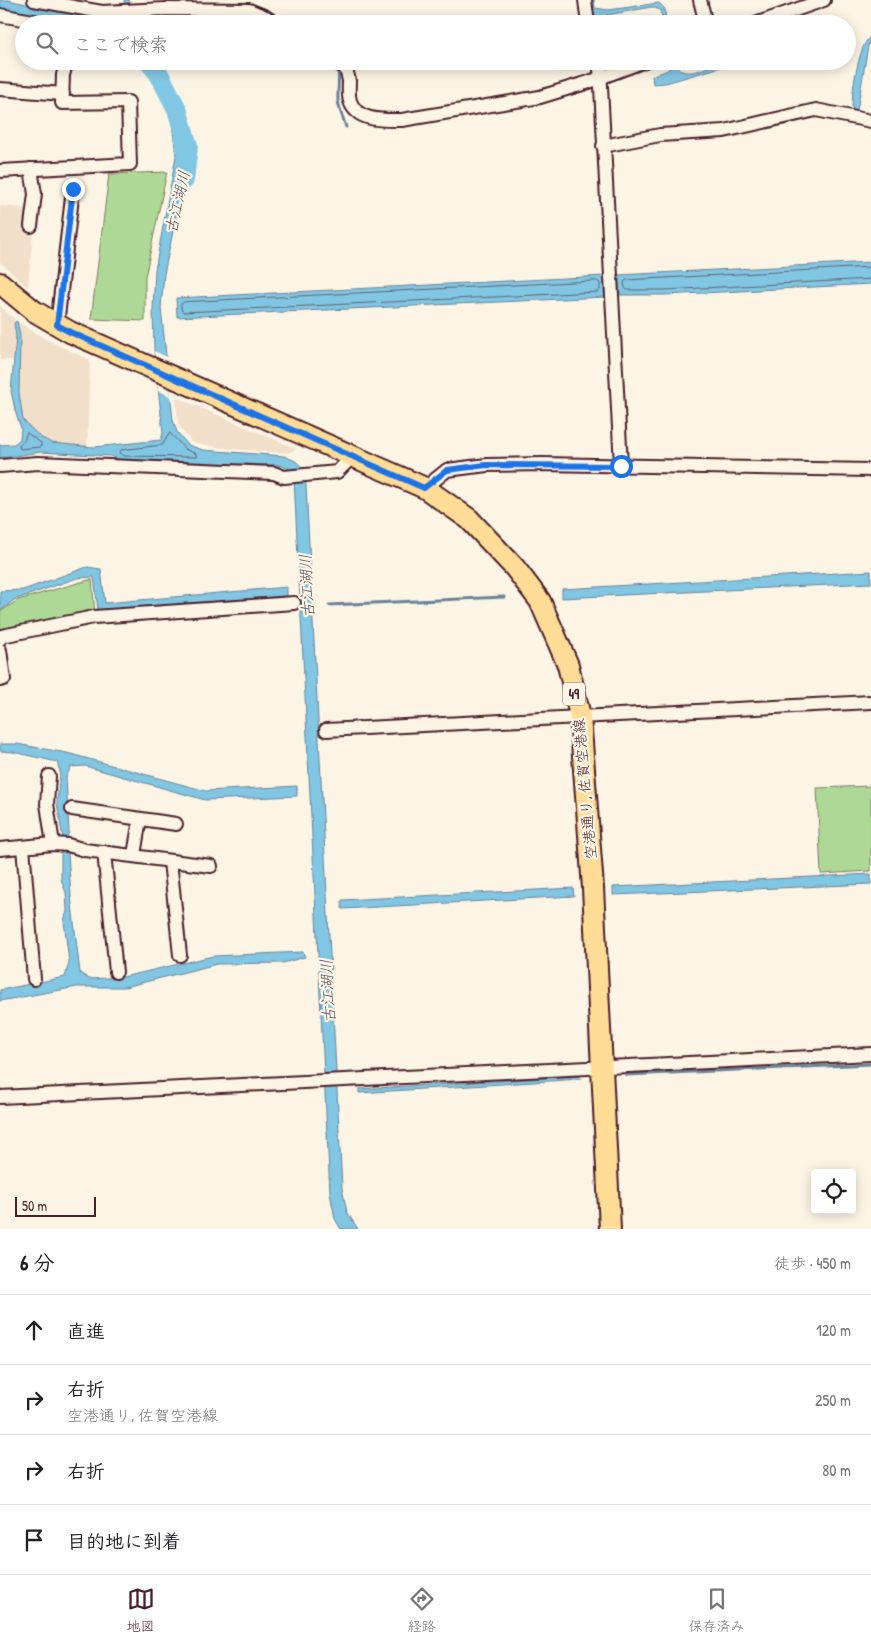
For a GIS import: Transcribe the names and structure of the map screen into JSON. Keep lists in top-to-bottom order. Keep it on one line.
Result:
{"streets":{"main road":["49","空港通り, 佐賀空港線"]},"water":["古江湖川"],"scale_bar":"50 m","page":{"search":"ここで検索","scale":"50 m","heading":["6 分","徒歩 · 450 m"],"list":[["直進","120 m"],["右折","空港通り, 佐賀空港線","250 m"],["右折","80 m"],"目的地に到着"],"nav":["地図","経路","保存済み"]}}
